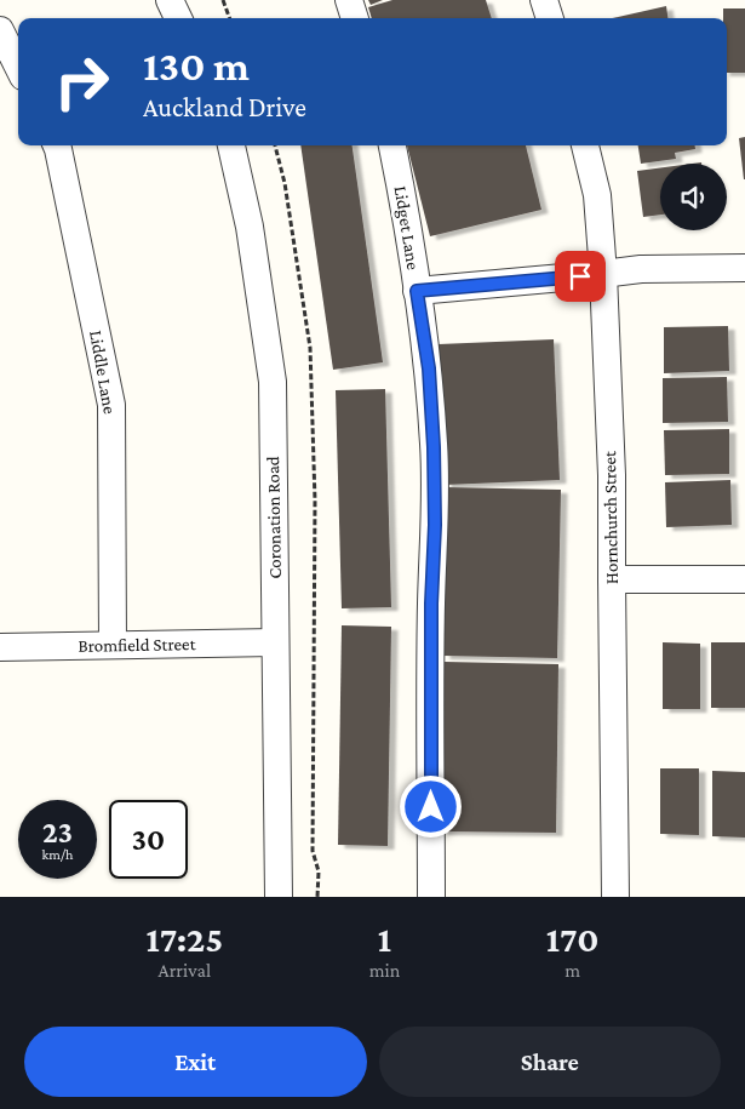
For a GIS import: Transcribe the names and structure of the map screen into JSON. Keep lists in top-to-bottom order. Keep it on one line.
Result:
{"streets":{"street":["Lidget Lane","Liddle Lane","Coronation Road","Hornchurch Street","Bromfield Street"]},"crossings":[["Liddle Lane","Bromfield Street"],["Coronation Road","Bromfield Street"]],"page":{"turn":["130 m","Auckland Drive"],"speed":"23 km/h","limit":"30","eta":["17:25","Arrival","1","min","170","m"],"buttons":["Exit","Share"]}}
